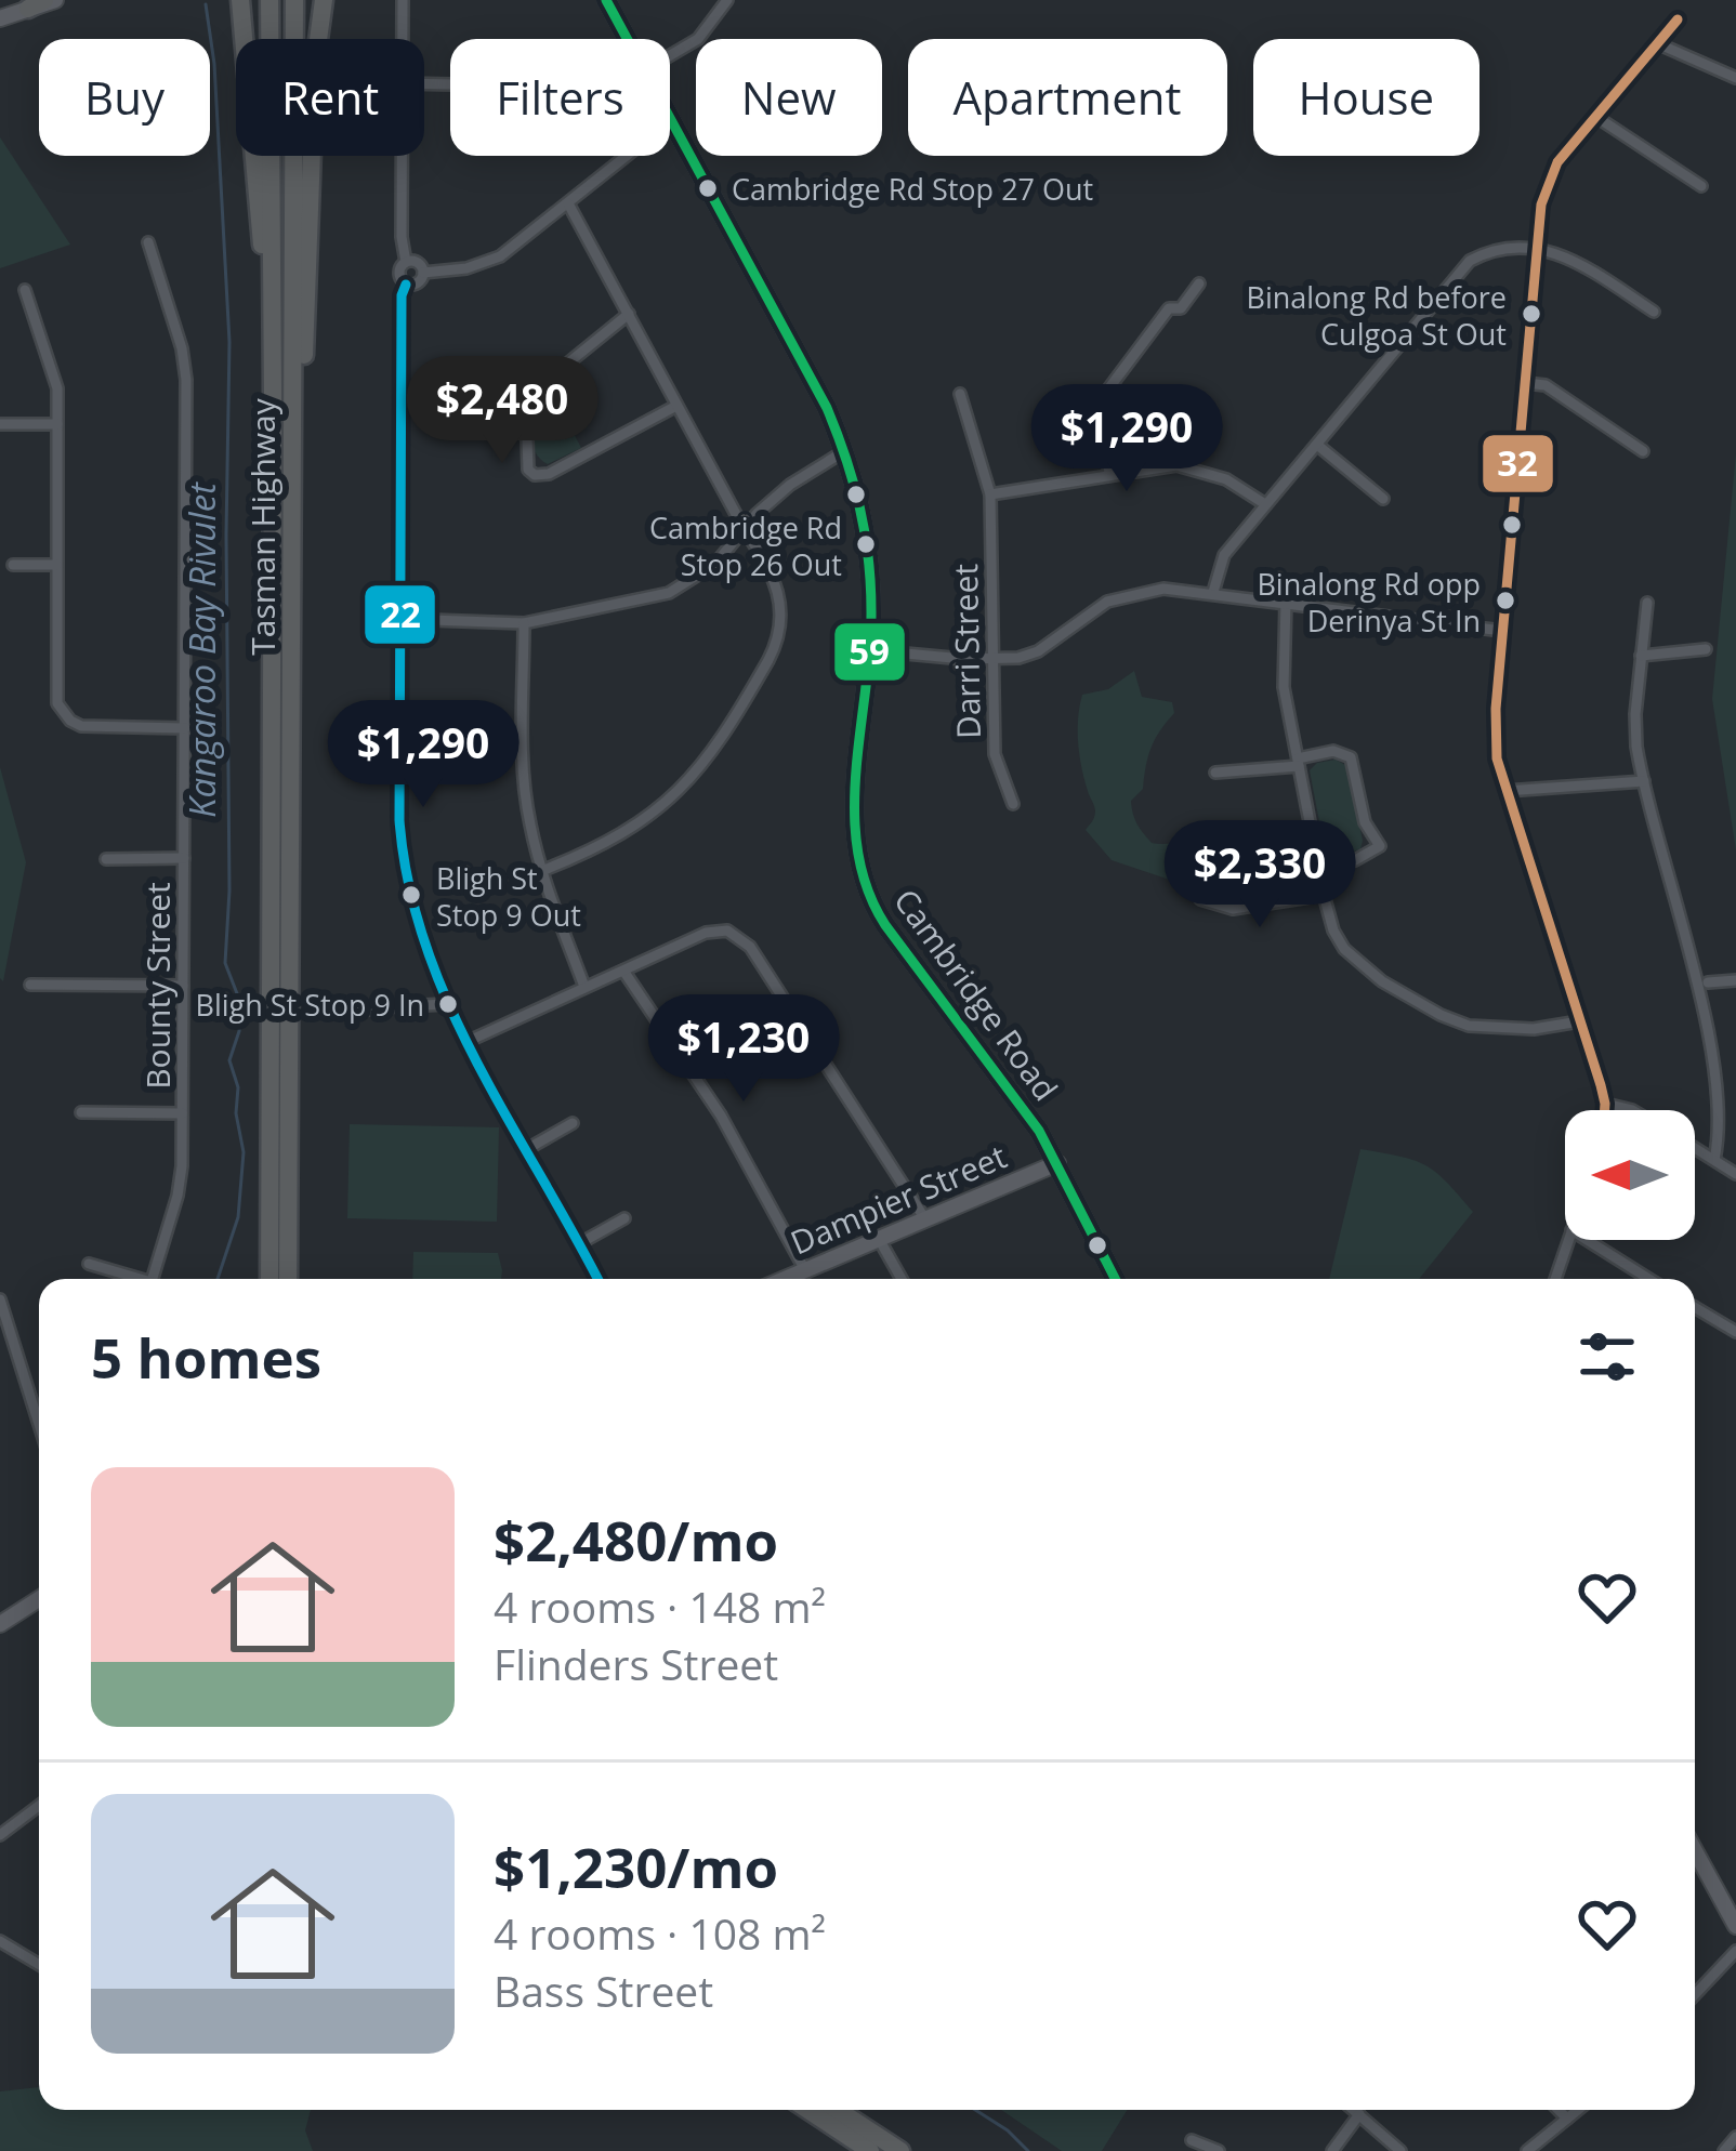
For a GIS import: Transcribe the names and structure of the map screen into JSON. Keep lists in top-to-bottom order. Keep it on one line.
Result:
{"streets":{"highway":["Tasman Highway"],"main road":["Cambridge Road","Dampier Street"],"street":["Darri Street","Bounty Street"]},"crossings":[["Cambridge Road","Dampier Street"]],"water":["Kangaroo Bay Rivulet"],"places":["Cambridge Rd Stop 27 Out","Binalong Rd before Culgoa St Out","Cambridge Rd Stop 26 Out","Binalong Rd opp Derinya St In","Bligh St Stop 9 Out","Bligh St Stop 9 In"],"lines":["transit line 59","transit line 32","transit line 22"],"north":"left","page":{"chip":["Buy","Rent","Filters","New","Apartment","House"],"price":["$2,480","$1,290","$1,290","$2,330","$1,230"],"heading":"5 homes","list":[{"name":"$2,480/mo","note":"4 rooms · 148 m² · Flinders Street"},{"name":"$1,230/mo","note":"4 rooms · 108 m² · Bass Street"}]}}
